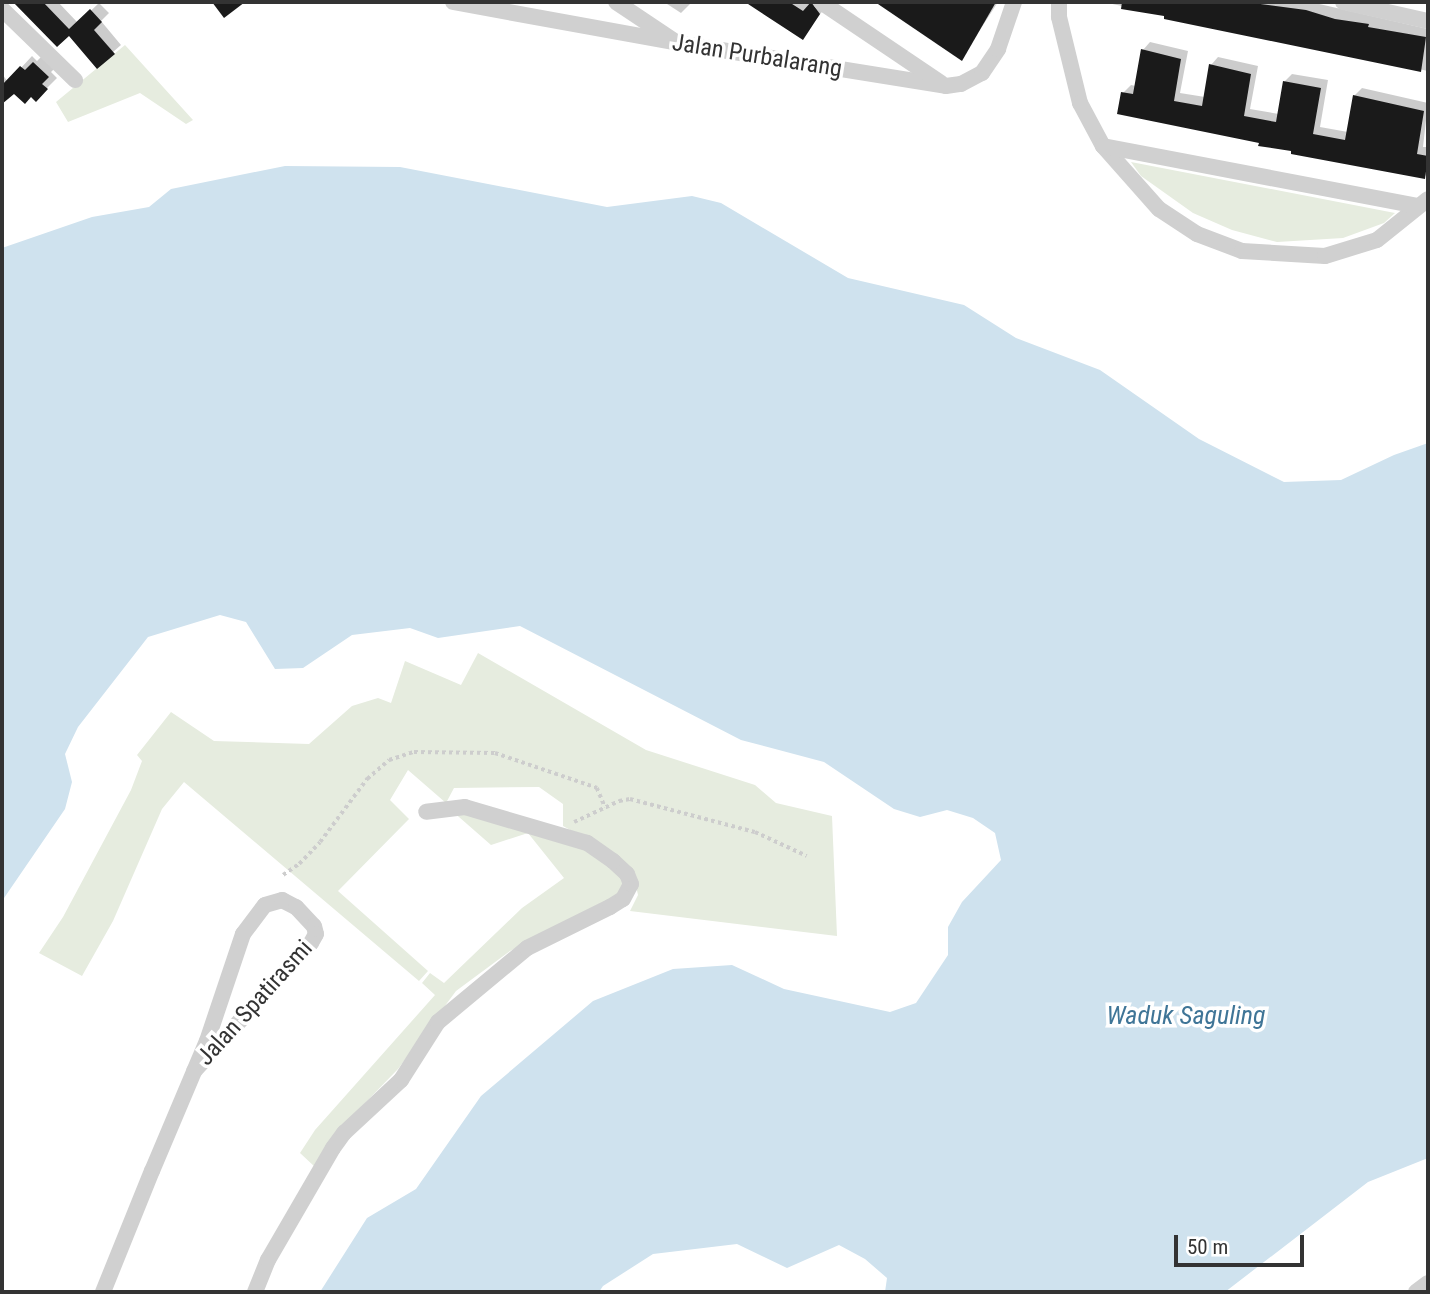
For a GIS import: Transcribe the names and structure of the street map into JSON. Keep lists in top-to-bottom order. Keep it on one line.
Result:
{"streets":{"street":["Jalan Purbalarang","Jalan Spatirasmi"]},"water":["Waduk Saguling"],"scale_bar":"50 m"}
